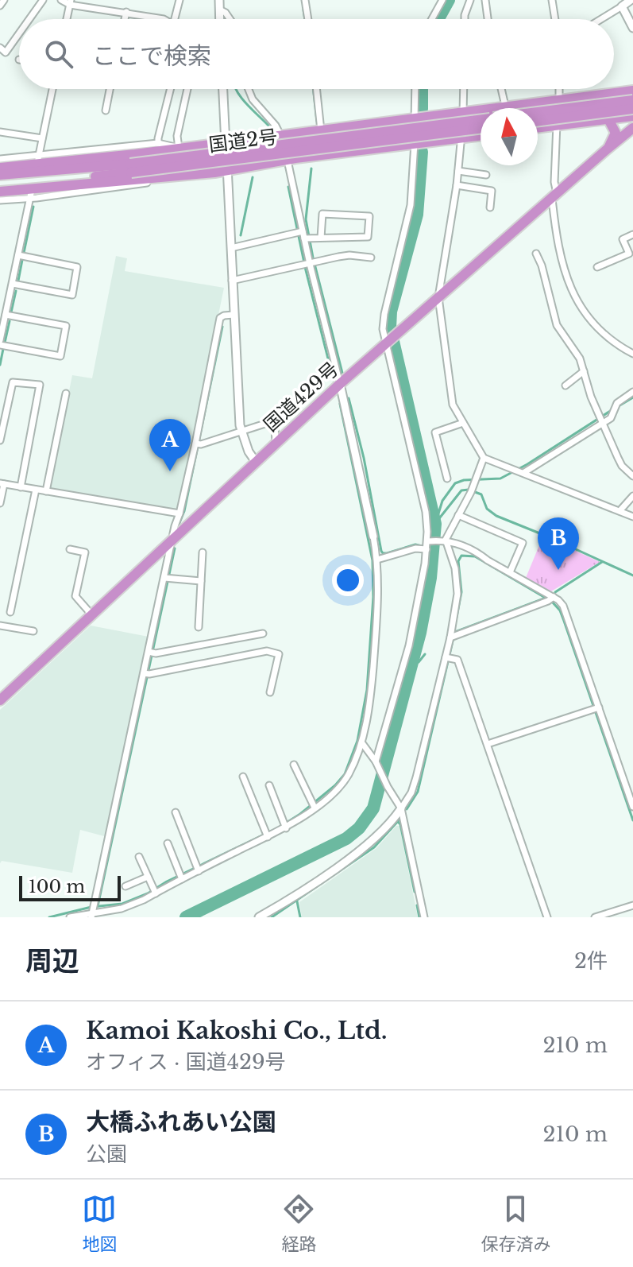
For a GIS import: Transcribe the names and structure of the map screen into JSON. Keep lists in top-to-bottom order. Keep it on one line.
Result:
{"streets":{"highway":["国道2号","国道429号"]},"scale_bar":"100 m","north":"top","page":{"search":"ここで検索","pins":["A","B"],"scale":"100 m","heading":["周辺","2件"],"list":[{"mark":"A","name":"Kamoi Kakoshi Co., Ltd.","note":"オフィス · 国道429号","value":"210 m"},{"mark":"B","name":"大橋ふれあい公園","note":"公園","value":"210 m"}],"nav":["地図","経路","保存済み"]}}
